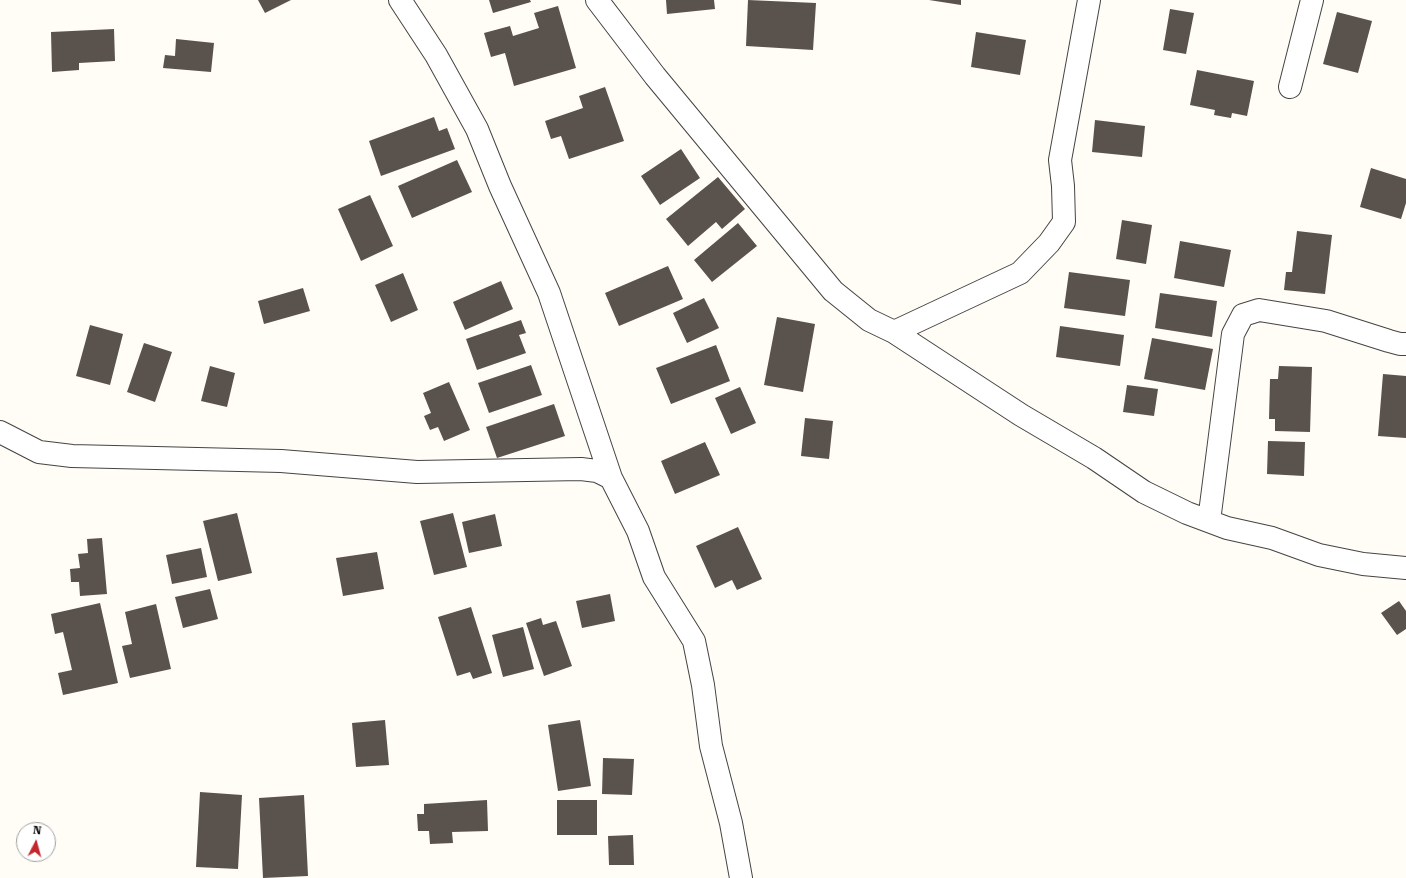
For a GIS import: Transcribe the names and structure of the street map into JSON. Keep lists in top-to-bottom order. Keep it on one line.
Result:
{"north":"top"}
